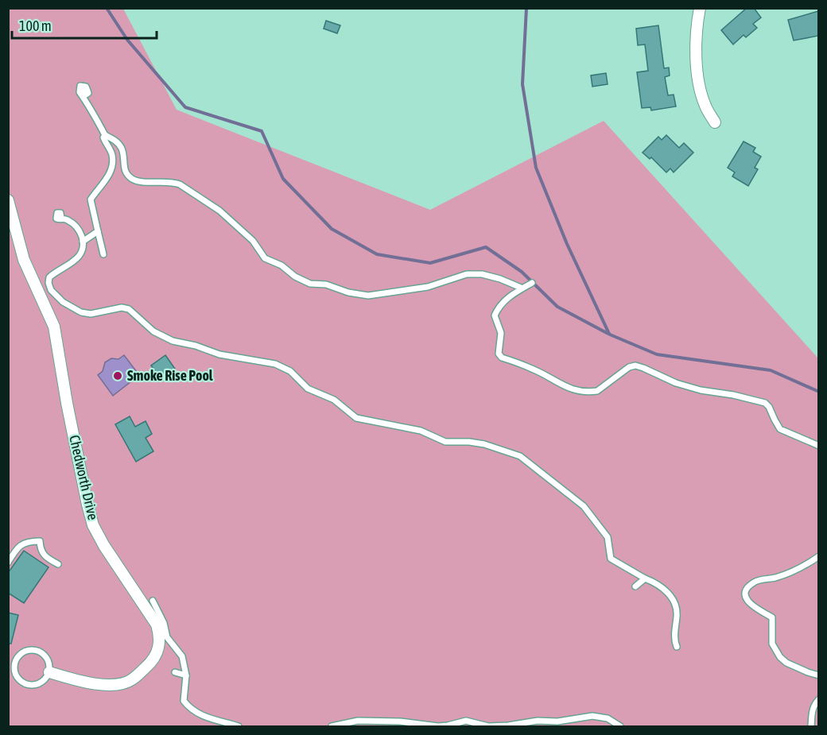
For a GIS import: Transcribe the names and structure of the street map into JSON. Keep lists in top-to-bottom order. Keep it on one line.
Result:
{"streets":{"street":["Chedworth Drive"]},"places":["Smoke Rise Pool"],"scale_bar":"100 m"}
